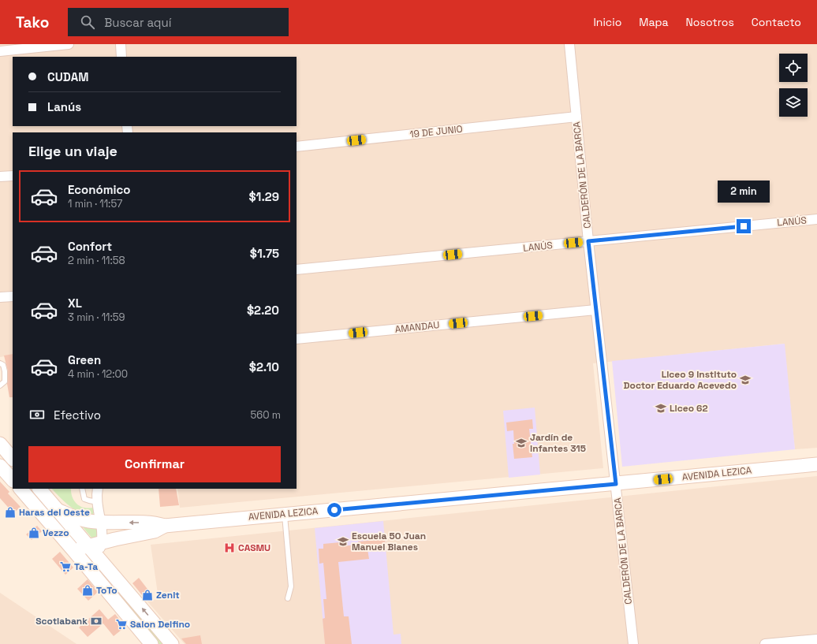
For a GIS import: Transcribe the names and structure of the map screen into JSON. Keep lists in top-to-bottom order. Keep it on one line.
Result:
{"streets":{"street":["19 DE JUNIO","CALDERÓN DE LA BARCA","LANÚS","AMANDAU","AVENIDA LEZICA"]},"crossings":[["19 DE JUNIO","CALDERÓN DE LA BARCA"],["CALDERÓN DE LA BARCA","LANÚS"],["CALDERÓN DE LA BARCA","AMANDAU"],["CALDERÓN DE LA BARCA","AVENIDA LEZICA"]],"places":{"school or university":["Liceo 9 Instituto Doctor Eduardo Acevedo","Liceo 62","Jardín de infantes 315","Escuela 50 Juan Manuel Blanes"],"shop":["Haras del Oeste","Vezzo","ToTo","Zenit"],"hospital":["CASMU"],"supermarket":["Ta-Ta","Salon Delfino"],"bank":["Scotiabank"]},"page":{"header":"Tako","search":"Buscar aquí","nav":["Inicio","Mapa","Nosotros","Contacto"],"banner":["CUDAM","Lanús"],"heading":"Elige un viaje","list":[{"name":"Económico","note":"1 min · 11:57","value":"$1.29"},{"name":"Confort","note":"2 min · 11:58","value":"$1.75"},{"name":"XL","note":"3 min · 11:59","value":"$2.20"},{"name":"Green","note":"4 min · 12:00","value":"$2.10"}],"bubble":"2 min","pay":["Efectivo","560 m"],"buttons":"Confirmar"}}
